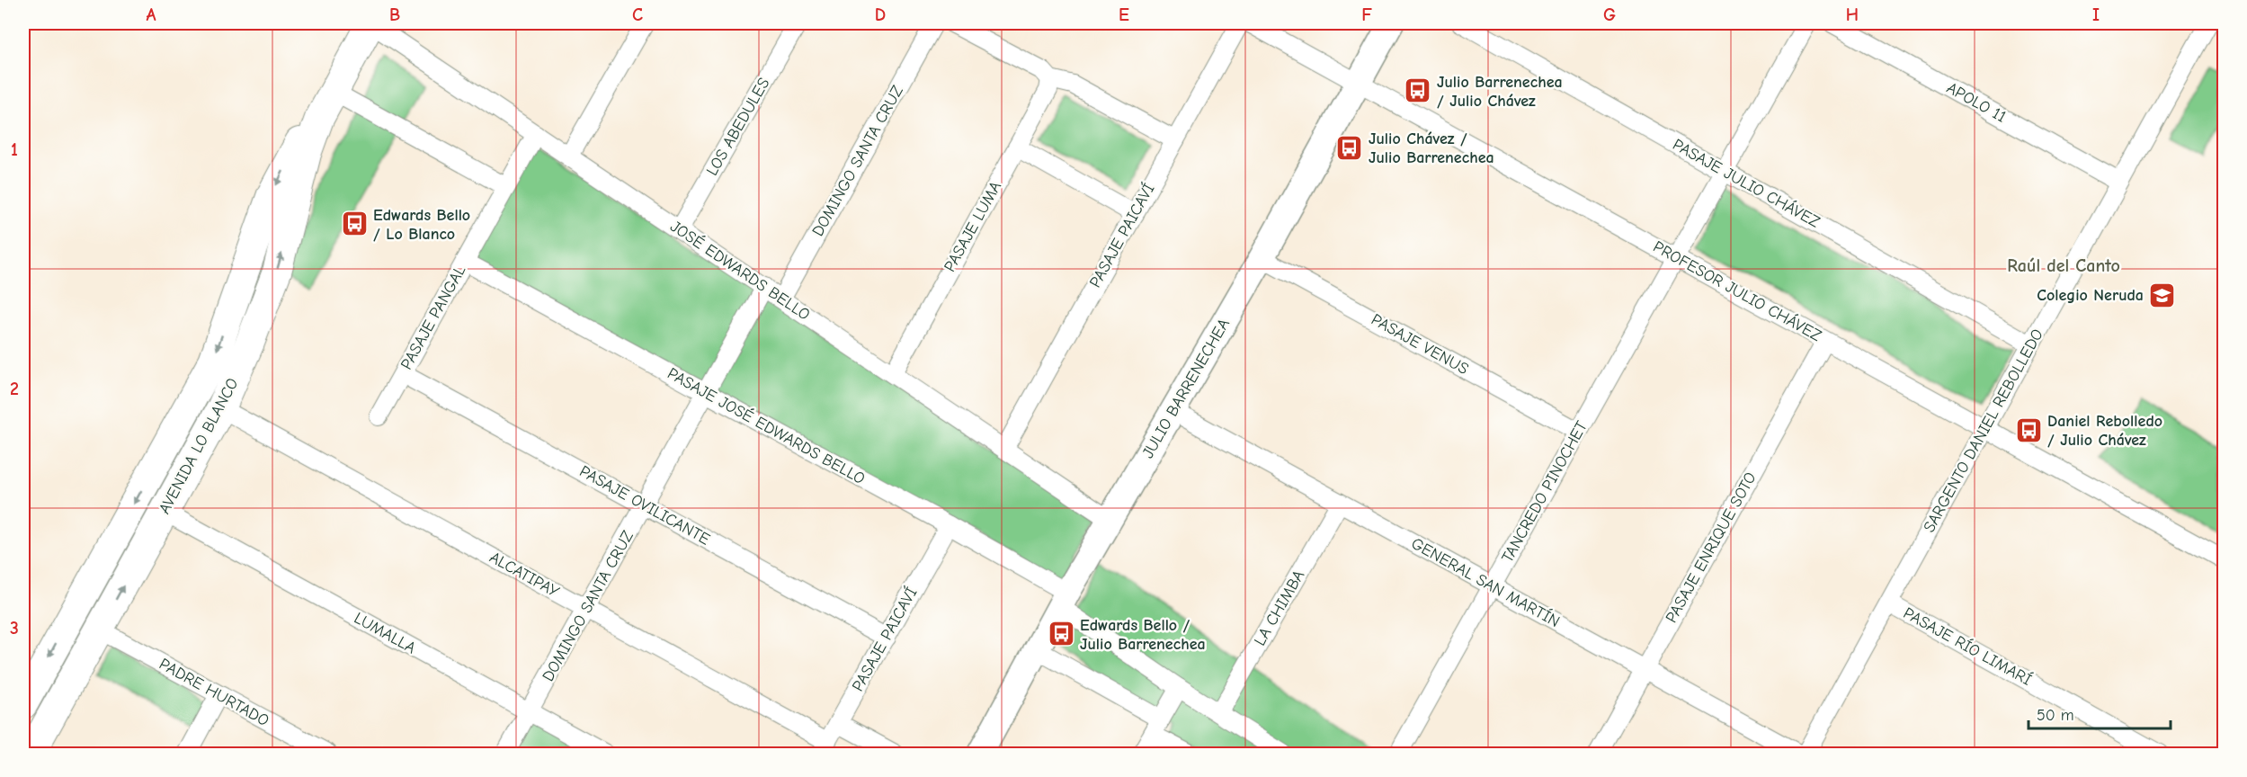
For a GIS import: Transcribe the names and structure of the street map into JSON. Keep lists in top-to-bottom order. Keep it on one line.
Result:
{"streets":{"main road":["AVENIDA LO BLANCO"],"street":["APOLO 11","LOS ABEDULES","DOMINGO SANTA CRUZ","PASAJE JULIO CHÁVEZ","PASAJE LUMA","PASAJE PAICAVÍ","JOSÉ EDWARDS BELLO","PROFESOR JULIO CHÁVEZ","PASAJE PANGAL","PASAJE VENUS","JULIO BARRENECHEA","PASAJE JOSÉ EDWARDS BELLO","SARGENTO DANIEL REBOLLEDO","TANCREDO PINOCHET","PASAJE OVILICANTE","PASAJE ENRIQUE SOTO","ALCATIPAY","GENERAL SAN MARTÍN","LA CHIMBA","LUMALLA","PASAJE RÍO LIMARÍ","PADRE HURTADO"]},"crossings":[["APOLO 11","SARGENTO DANIEL REBOLLEDO"],["LOS ABEDULES","JOSÉ EDWARDS BELLO"],["DOMINGO SANTA CRUZ","JOSÉ EDWARDS BELLO"],["DOMINGO SANTA CRUZ","PASAJE JOSÉ EDWARDS BELLO"],["DOMINGO SANTA CRUZ","PASAJE OVILICANTE"],["DOMINGO SANTA CRUZ","ALCATIPAY"],["DOMINGO SANTA CRUZ","LUMALLA"],["PASAJE JULIO CHÁVEZ","SARGENTO DANIEL REBOLLEDO"],["PASAJE JULIO CHÁVEZ","TANCREDO PINOCHET"],["PASAJE LUMA","JOSÉ EDWARDS BELLO"],["PASAJE PAICAVÍ","JOSÉ EDWARDS BELLO"],["PASAJE PAICAVÍ","PASAJE JOSÉ EDWARDS BELLO"],["PASAJE PAICAVÍ","PASAJE OVILICANTE"],["PASAJE PAICAVÍ","ALCATIPAY"],["JOSÉ EDWARDS BELLO","PASAJE PANGAL"],["JOSÉ EDWARDS BELLO","JULIO BARRENECHEA"],["JOSÉ EDWARDS BELLO","AVENIDA LO BLANCO"],["PROFESOR JULIO CHÁVEZ","JULIO BARRENECHEA"],["PROFESOR JULIO CHÁVEZ","SARGENTO DANIEL REBOLLEDO"],["PROFESOR JULIO CHÁVEZ","TANCREDO PINOCHET"],["PROFESOR JULIO CHÁVEZ","PASAJE ENRIQUE SOTO"],["PASAJE PANGAL","PASAJE JOSÉ EDWARDS BELLO"],["PASAJE PANGAL","PASAJE OVILICANTE"],["PASAJE VENUS","JULIO BARRENECHEA"],["PASAJE VENUS","TANCREDO PINOCHET"],["JULIO BARRENECHEA","PASAJE JOSÉ EDWARDS BELLO"],["JULIO BARRENECHEA","GENERAL SAN MARTÍN"],["SARGENTO DANIEL REBOLLEDO","PASAJE RÍO LIMARÍ"],["AVENIDA LO BLANCO","ALCATIPAY"],["AVENIDA LO BLANCO","LUMALLA"],["AVENIDA LO BLANCO","PADRE HURTADO"],["TANCREDO PINOCHET","GENERAL SAN MARTÍN"],["PASAJE ENRIQUE SOTO","GENERAL SAN MARTÍN"],["GENERAL SAN MARTÍN","LA CHIMBA"]],"districts":["Raúl del Canto"],"places":{"bus stop":["Julio Barrenechea / Julio Chávez","Julio Chávez / Julio Barrenechea","Edwards Bello / Lo Blanco","Daniel Rebolledo / Julio Chávez","Edwards Bello / Julio Barrenechea"],"school or university":["Colegio Neruda"]},"scale_bar":"50 m","grid":{"columns":["A","B","C","D","E","F","G","H","I"],"rows":["1","2","3"]}}
